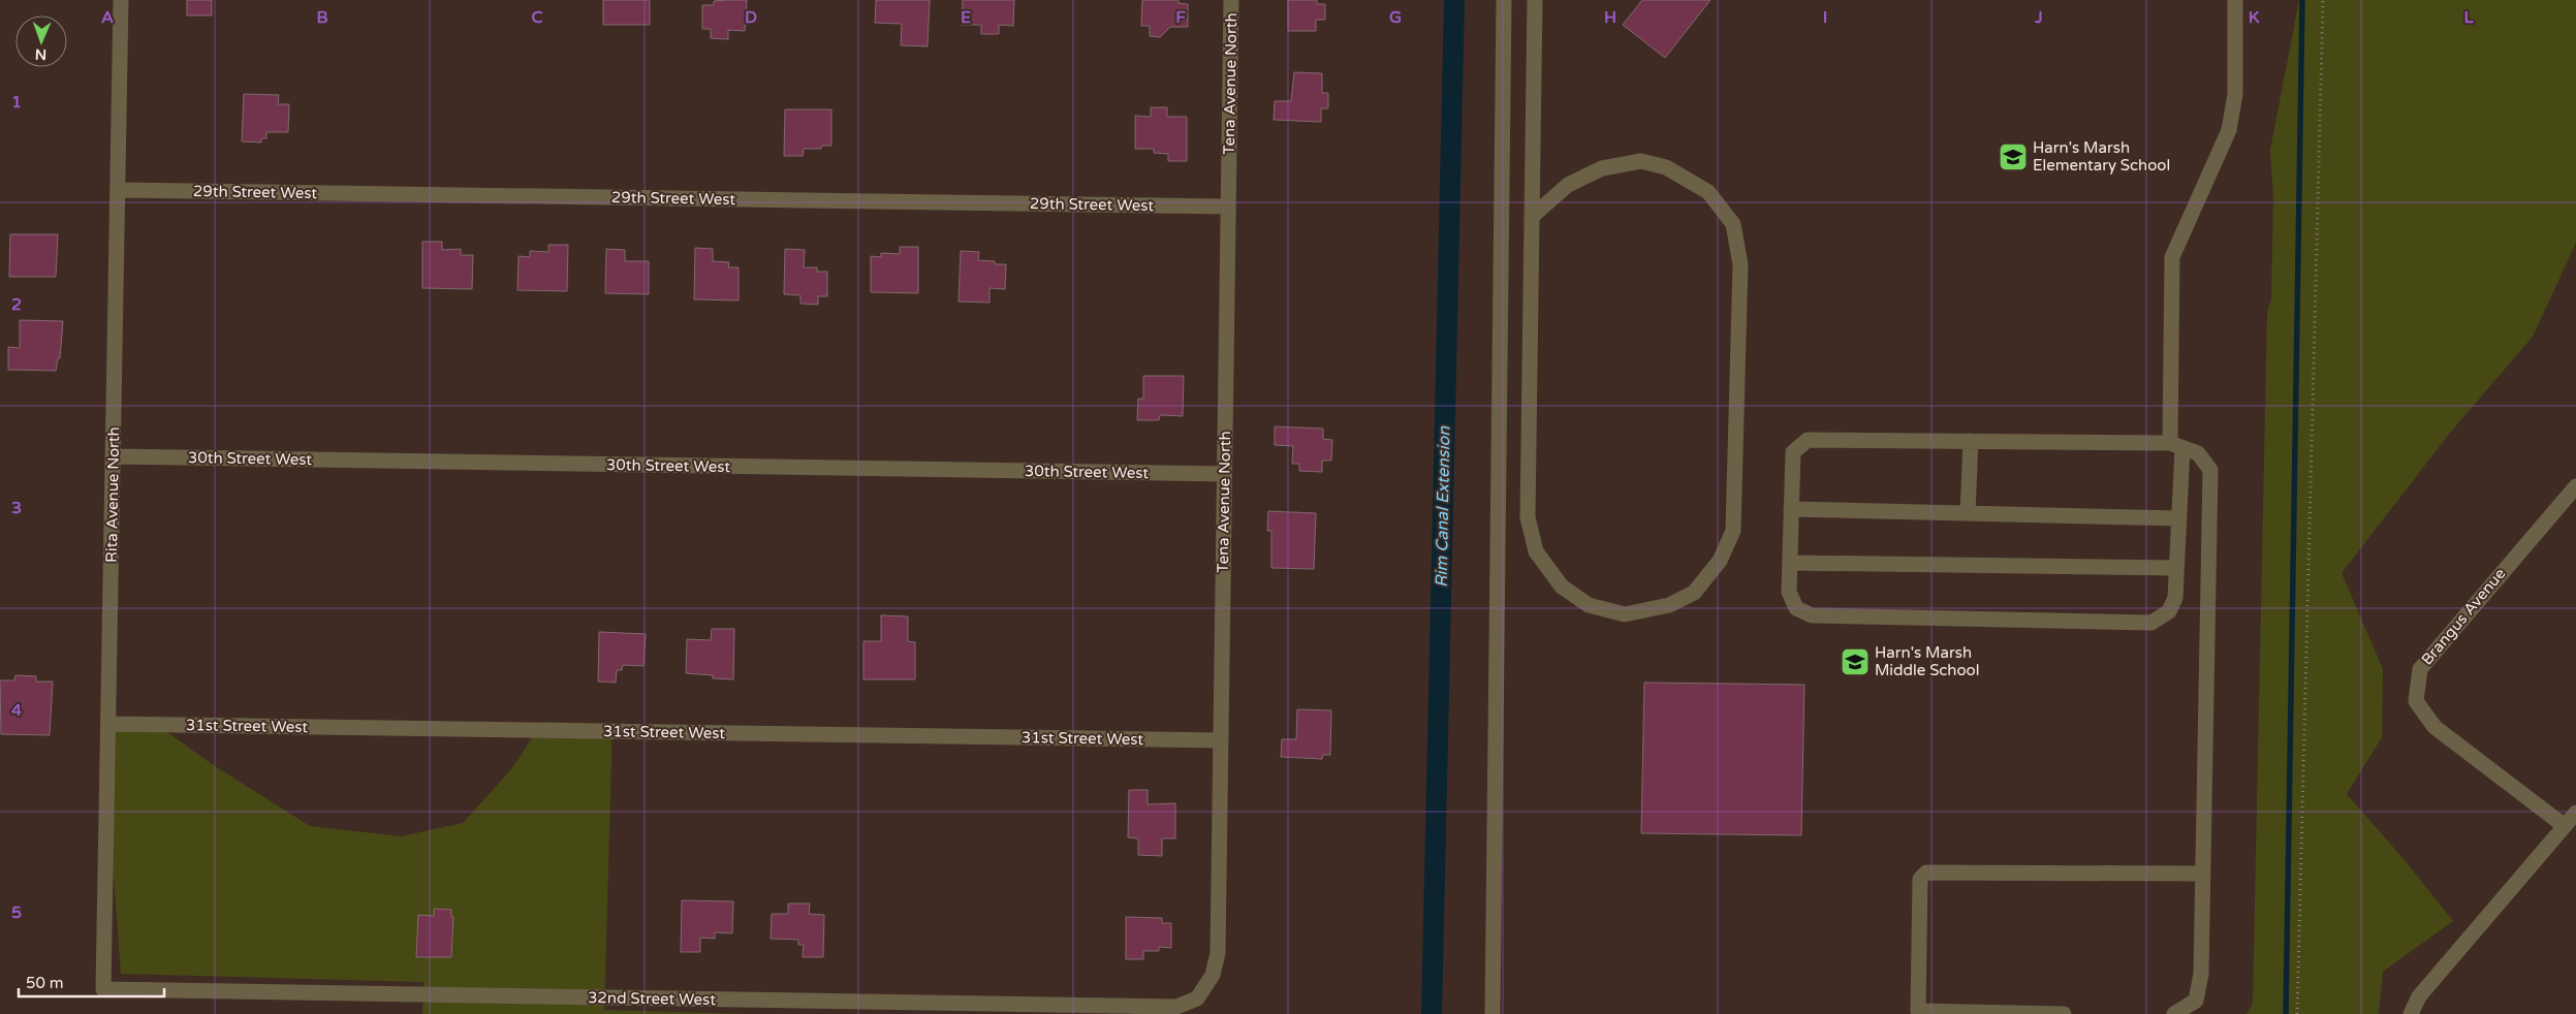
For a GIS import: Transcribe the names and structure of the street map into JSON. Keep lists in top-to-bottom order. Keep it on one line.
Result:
{"streets":{"street":["Tena Avenue North","29th Street West","30th Street West","Rita Avenue North","Brangus Avenue","31st Street West","32nd Street West"]},"crossings":[["Tena Avenue North","29th Street West"],["Tena Avenue North","30th Street West"],["Tena Avenue North","31st Street West"],["Tena Avenue North","32nd Street West"],["29th Street West","Rita Avenue North"],["30th Street West","Rita Avenue North"],["Rita Avenue North","31st Street West"],["Rita Avenue North","32nd Street West"]],"water":["Rim Canal Extension"],"places":{"school or university":["Harn's Marsh Elementary School","Harn's Marsh Middle School"]},"scale_bar":"50 m","north":"bottom","grid":{"columns":["A","B","C","D","E","F","G","H","I","J","K","L"],"rows":["1","2","3","4","5"]}}
